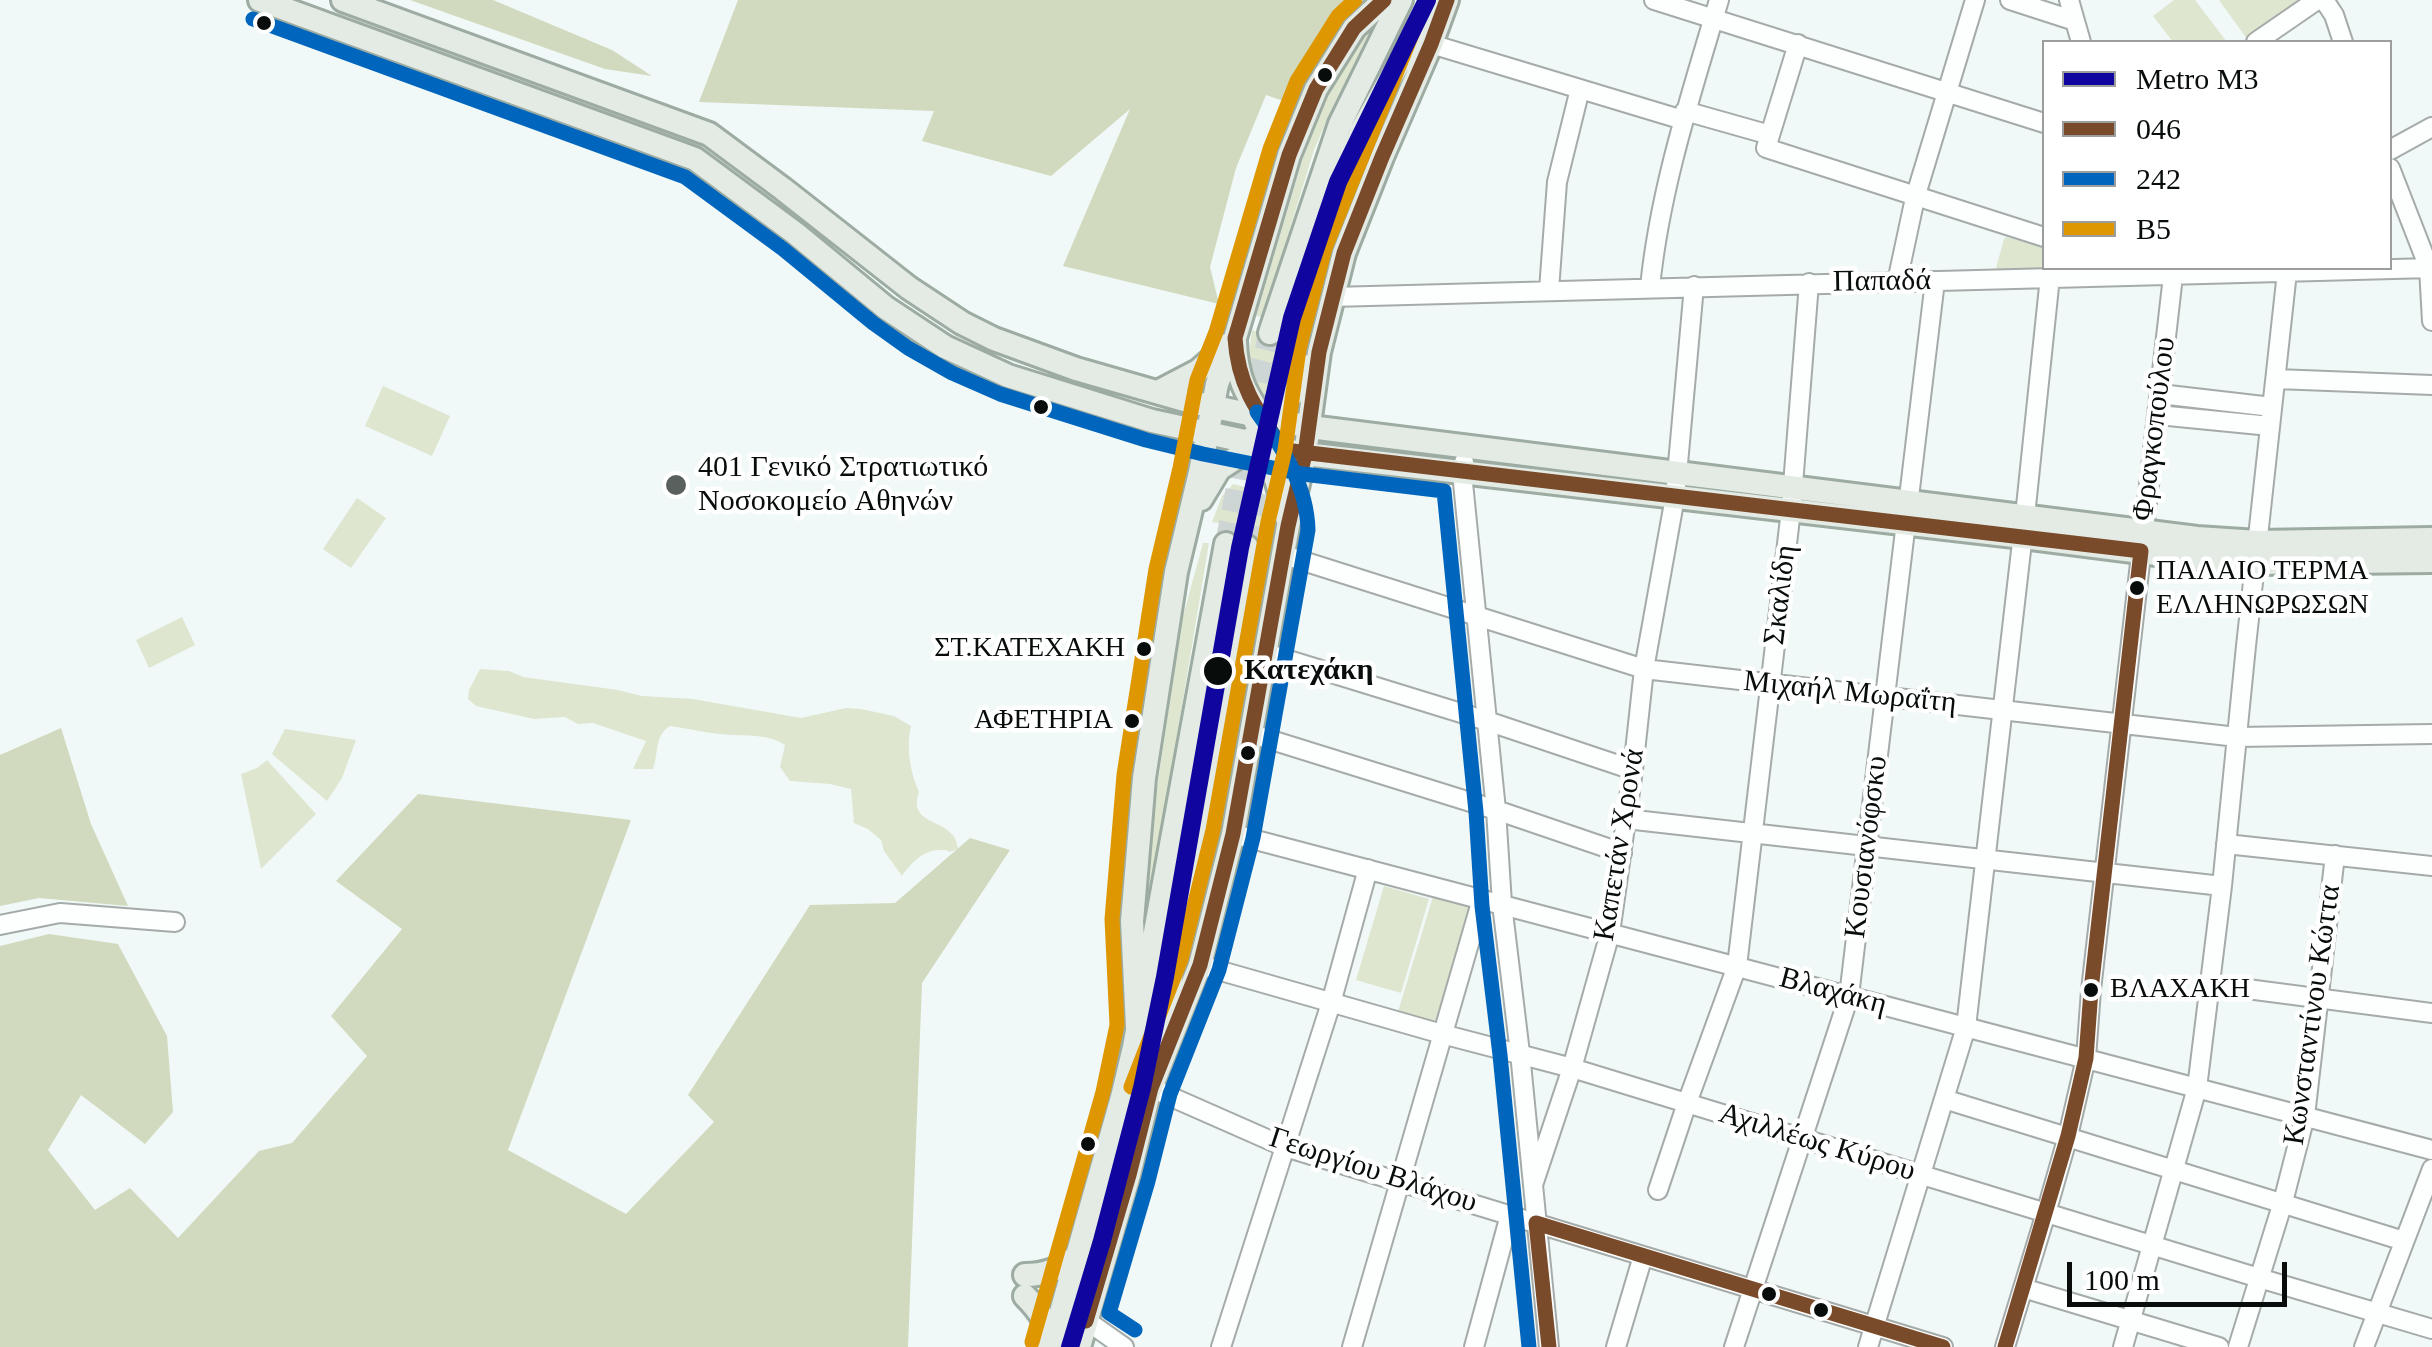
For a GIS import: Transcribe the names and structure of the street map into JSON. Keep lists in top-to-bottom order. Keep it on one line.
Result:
{"streets":{"street":["Παπαδά","Φραγκοπούλου","Σκαλίδη","Μιχαήλ Μωραΐτη","Καπετάν Χρονά","Κουσιανόφσκυ","Βλαχάκη","Κωνσταντίνου Κώττα","Αχιλλέως Κύρου","Γεωργίου Βλάχου"]},"crossings":[["Παπαδά","Φραγκοπούλου"],["Παπαδά","Σκαλίδη"],["Παπαδά","Κουσιανόφσκυ"],["Φραγκοπούλου","Μιχαήλ Μωραΐτη"],["Φραγκοπούλου","Βλαχάκη"],["Φραγκοπούλου","Αχιλλέως Κύρου"],["Σκαλίδη","Μιχαήλ Μωραΐτη"],["Σκαλίδη","Βλαχάκη"],["Σκαλίδη","Αχιλλέως Κύρου"],["Μιχαήλ Μωραΐτη","Καπετάν Χρονά"],["Μιχαήλ Μωραΐτη","Κουσιανόφσκυ"],["Καπετάν Χρονά","Βλαχάκη"],["Καπετάν Χρονά","Αχιλλέως Κύρου"],["Κουσιανόφσκυ","Βλαχάκη"],["Κουσιανόφσκυ","Αχιλλέως Κύρου"],["Κουσιανόφσκυ","Γεωργίου Βλάχου"],["Βλαχάκη","Κωνσταντίνου Κώττα"],["Κωνσταντίνου Κώττα","Αχιλλέως Κύρου"]],"places":["401 Γενικό Στρατιωτικό Νοσοκομείο Αθηνών","ΠΑΛΑΙΟ ΤΕΡΜΑ ΕΛΛΗΝΩΡΩΣΩΝ","ΣΤ.ΚΑΤΕΧΑΚΗ","Κατεχάκη","ΑΦΕΤΗΡΙΑ","ΒΛΑΧΑΚΗ"],"lines":["metro line Μ3","transit line 046","transit line Β5","transit line 242"],"legend":["Metro Μ3","046","242","Β5"],"scale_bar":"100 m"}
